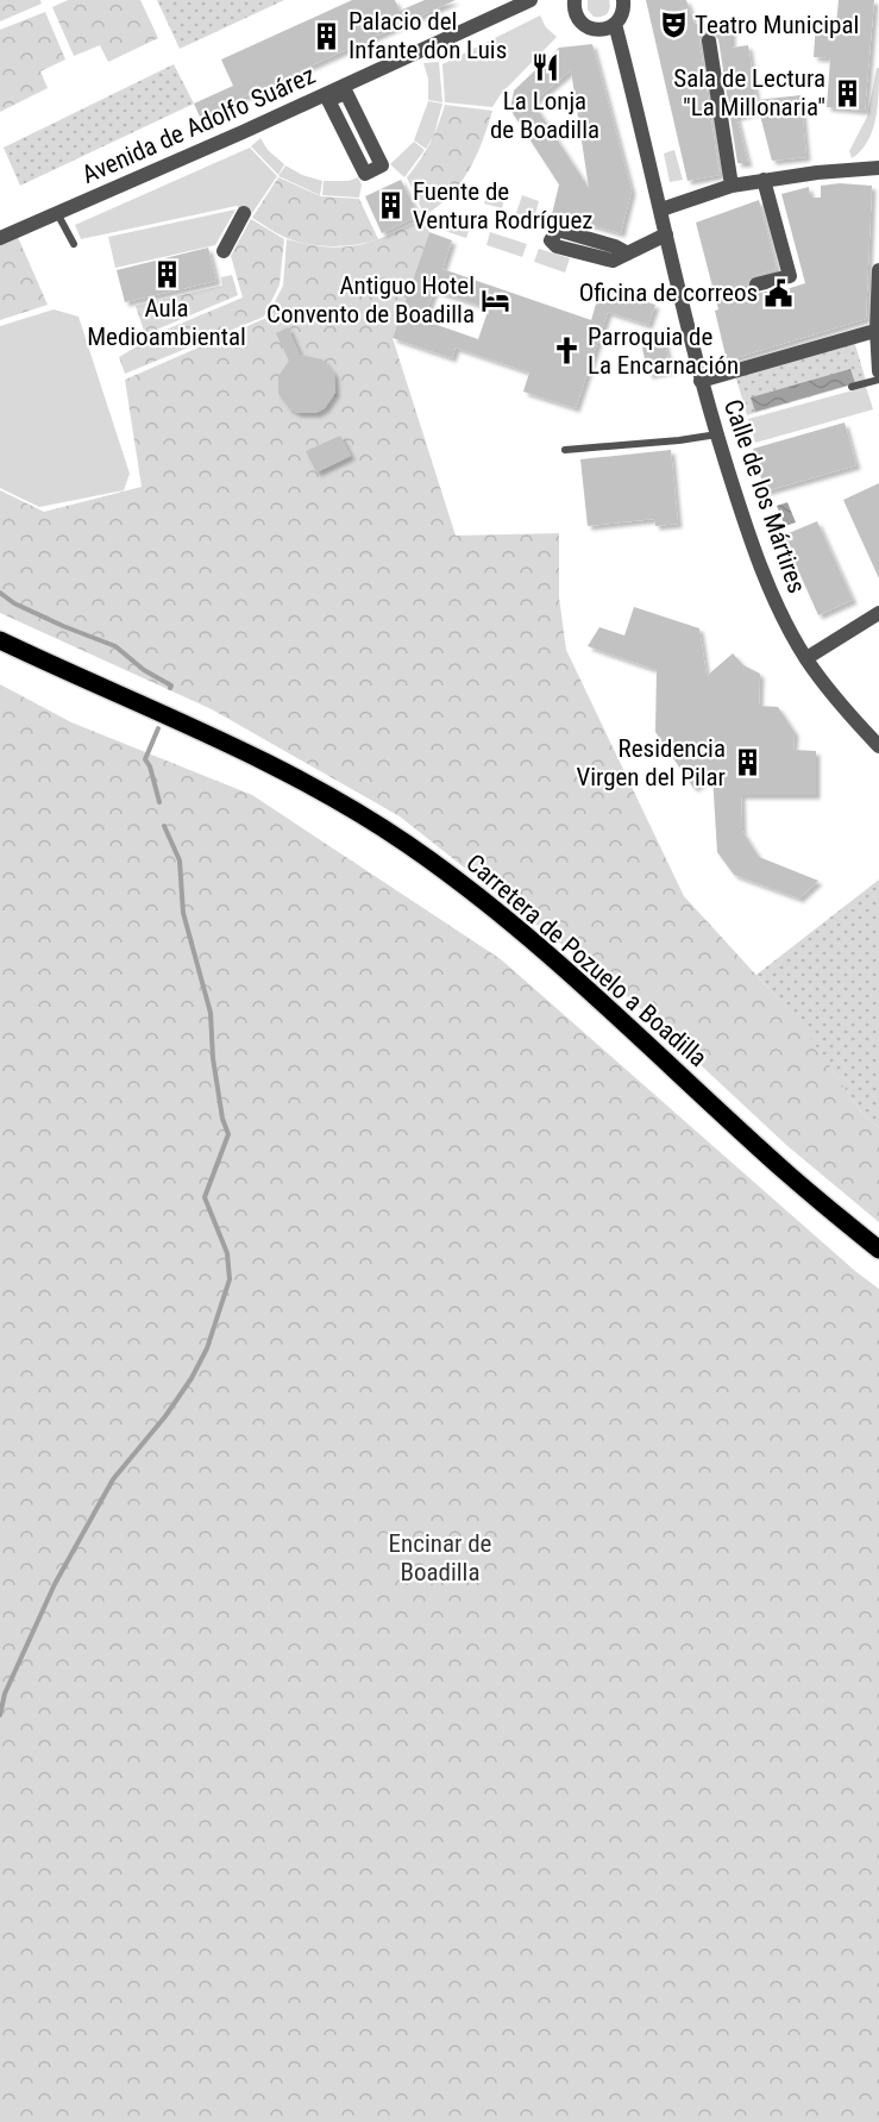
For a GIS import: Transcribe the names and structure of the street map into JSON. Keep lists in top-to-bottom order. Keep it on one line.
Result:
{"streets":{"main road":["Carretera de Pozuelo a Boadilla"],"street":["Avenida de Adolfo Suárez","Calle de los Mártires"]},"parks":["Encinar de Boadilla"],"places":{"theatre":["Teatro Municipal"],"building":["Palacio del Infante don Luis","Sala de Lectura \"La Millonaria\"","Fuente de Ventura Rodríguez","Aula Medioambiental","Residencia Virgen del Pilar"],"restaurant":["La Lonja de Boadilla"],"public building":["Oficina de correos"],"hotel":["Antiguo Hotel Convento de Boadilla"],"church":["Parroquia de La Encarnación"]}}
